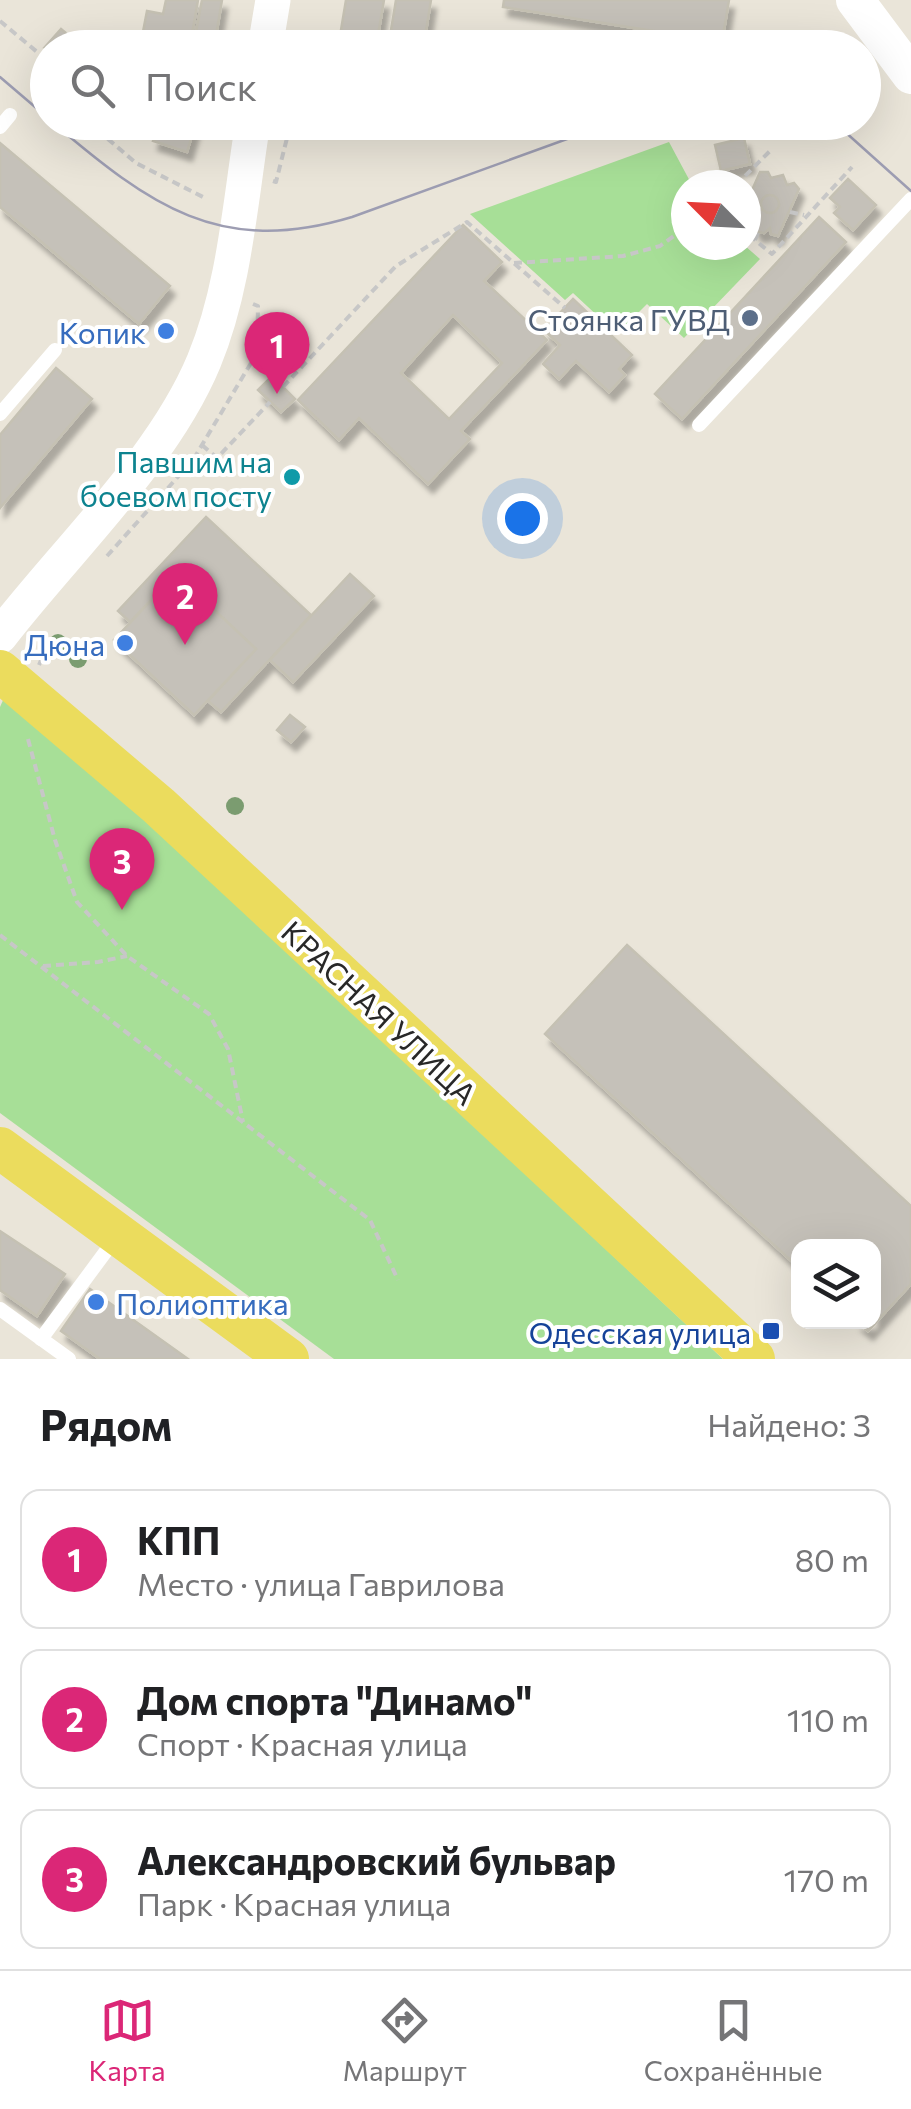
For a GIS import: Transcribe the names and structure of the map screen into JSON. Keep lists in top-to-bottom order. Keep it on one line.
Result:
{"streets":{"main road":["КРАСНАЯ УЛИЦА"]},"places":{"other":["Стоянка ГУВД","Копик","Павшим на боевом посту","Дюна","Полиоптика"],"transit":["Одесская улица"]},"north":"top left","page":{"search":"Поиск","pins":["1","2","3"],"heading":["Рядом","Найдено: 3"],"list":[{"mark":"1","name":"КПП","note":"Место · улица Гаврилова","value":"80 m"},{"mark":"2","name":"Дом спорта \"Динамо\"","note":"Спорт · Красная улица","value":"110 m"},{"mark":"3","name":"Александровский бульвар","note":"Парк · Красная улица","value":"170 m"}],"nav":["Карта","Маршрут","Сохранённые"]}}
